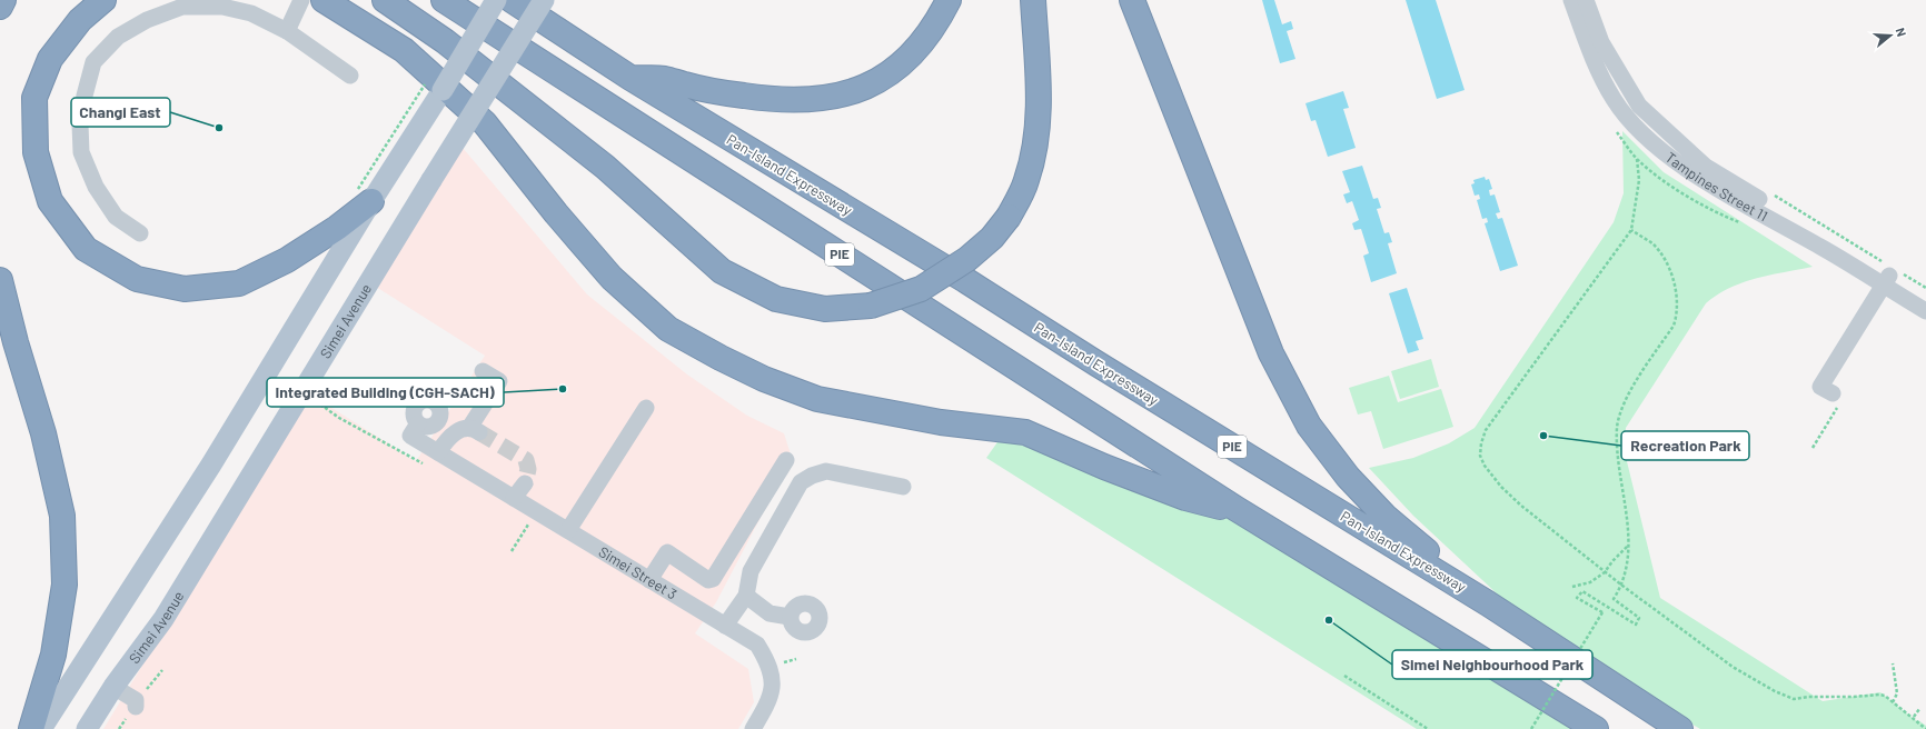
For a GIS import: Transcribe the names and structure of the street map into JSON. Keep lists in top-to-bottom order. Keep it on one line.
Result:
{"streets":{"highway":["Pan-Island Expressway","PIE"],"main road":["Simei Avenue"],"street":["Tampines Street 11","Simei Street 3"]},"places":["Changi East","Integrated Building (CGH-SACH)","Recreation Park","Simei Neighbourhood Park"],"north":"right"}
